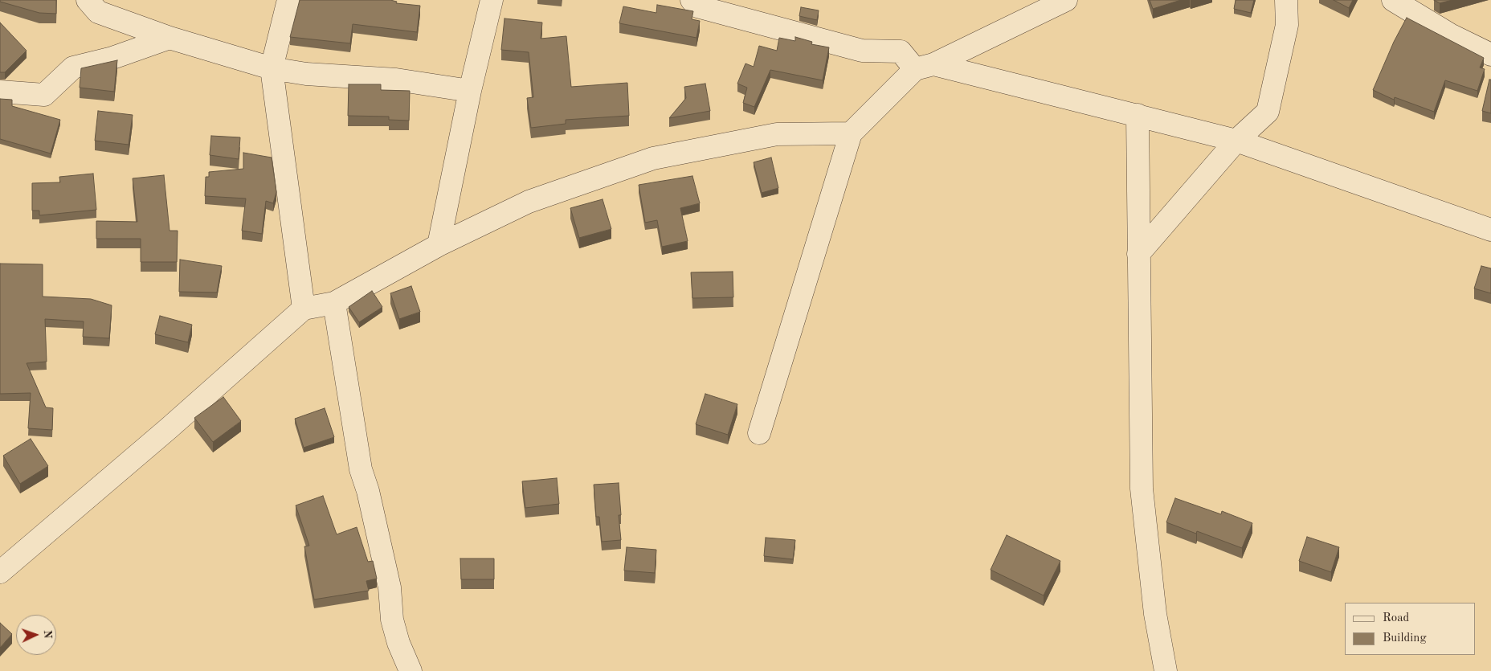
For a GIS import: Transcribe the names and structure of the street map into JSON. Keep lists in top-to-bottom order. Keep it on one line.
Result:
{"legend":["Road","Building"],"north":"right"}
